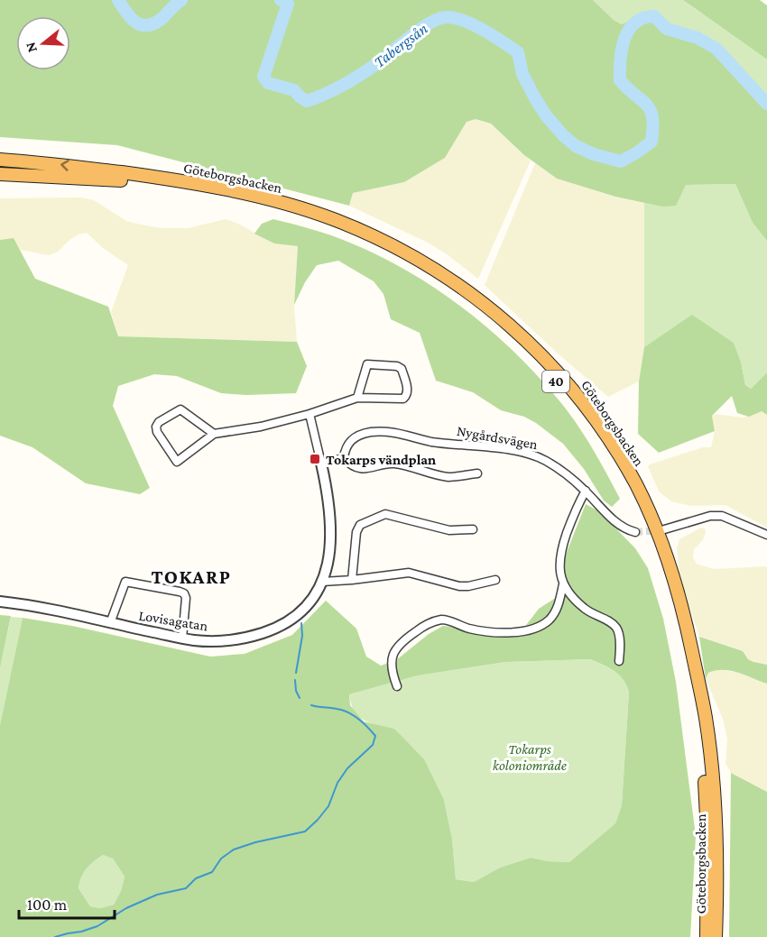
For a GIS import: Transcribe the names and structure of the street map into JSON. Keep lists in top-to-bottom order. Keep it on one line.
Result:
{"streets":{"highway":["Göteborgsbacken","40"],"street":["Nygårdsvägen","Lovisagatan"]},"one_way":["Göteborgsbacken"],"districts":["TOKARP"],"water":["Tabergsån"],"parks":["Tokarps koloniområde"],"places":{"transit":["Tokarps vändplan"]},"scale_bar":"100 m","north":"left"}
